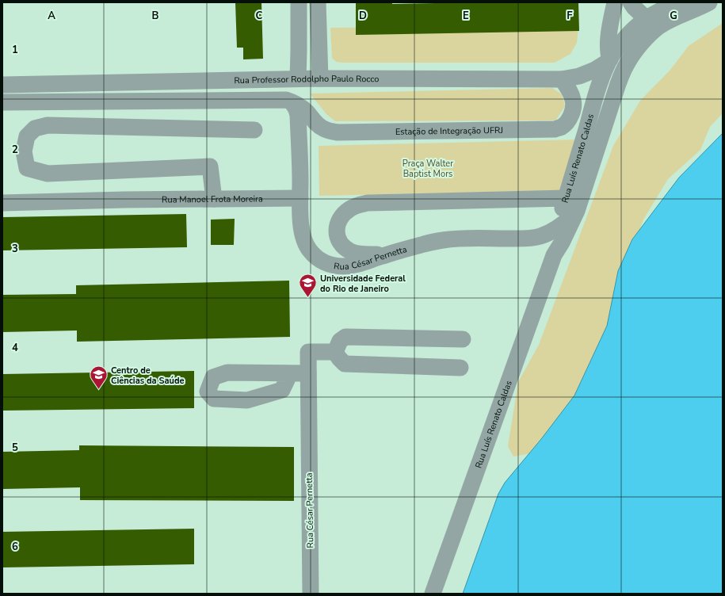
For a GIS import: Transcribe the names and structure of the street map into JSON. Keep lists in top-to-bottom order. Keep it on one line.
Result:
{"streets":{"street":["Rua Professor Rodolpho Paulo Rocco","Estação de Integração UFRJ","Rua Luís Renato Caldas","Rua Manoel Frota Moreira","Rua César Pernetta"]},"crossings":[["Rua Professor Rodolpho Paulo Rocco","Estação de Integração UFRJ"],["Rua Professor Rodolpho Paulo Rocco","Rua Luís Renato Caldas"],["Estação de Integração UFRJ","Rua César Pernetta"],["Rua Luís Renato Caldas","Rua César Pernetta"],["Rua Manoel Frota Moreira","Rua César Pernetta"]],"parks":["Praça Walter Baptist Mors"],"places":{"school or university":["Universidade Federal do Rio de Janeiro","Centro de Ciências da Saúde"]},"grid":{"columns":["A","B","C","D","E","F","G"],"rows":["1","2","3","4","5","6"]}}
